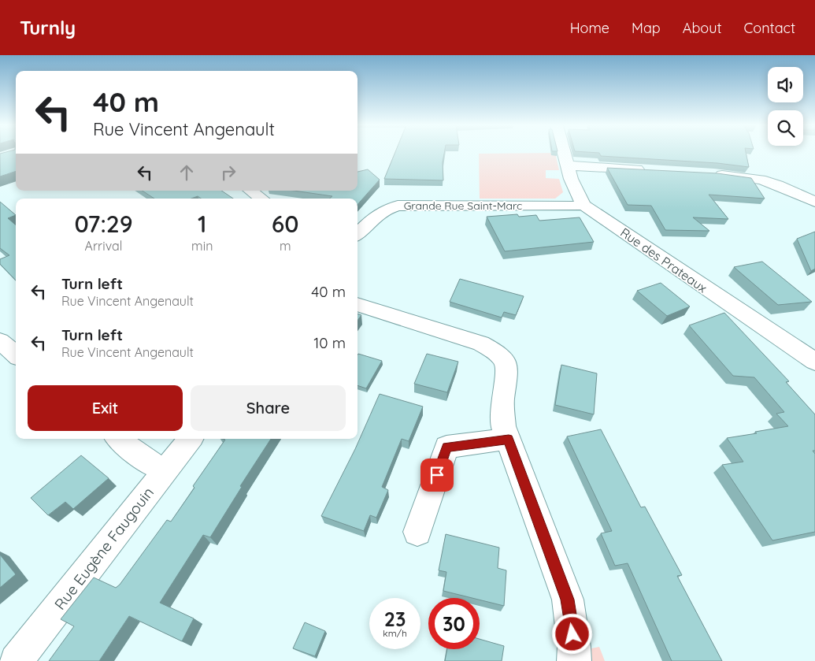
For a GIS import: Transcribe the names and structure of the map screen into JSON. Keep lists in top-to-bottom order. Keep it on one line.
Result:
{"streets":{"street":["Grande Rue Saint-Marc","Rue des Prateaux","Rue Eugène Faugouin"]},"crossings":[["Grande Rue Saint-Marc","Rue des Prateaux"]],"page":{"header":"Turnly","nav":["Home","Map","About","Contact"],"turn":["40 m","Rue Vincent Angenault"],"eta":["07:29","Arrival","1","min","60","m"],"list":[{"name":"Turn left","note":"Rue Vincent Angenault","value":"40 m"},{"name":"Turn left","note":"Rue Vincent Angenault","value":"10 m"}],"buttons":["Exit","Share"],"speed":"23 km/h","limit":"30"}}
